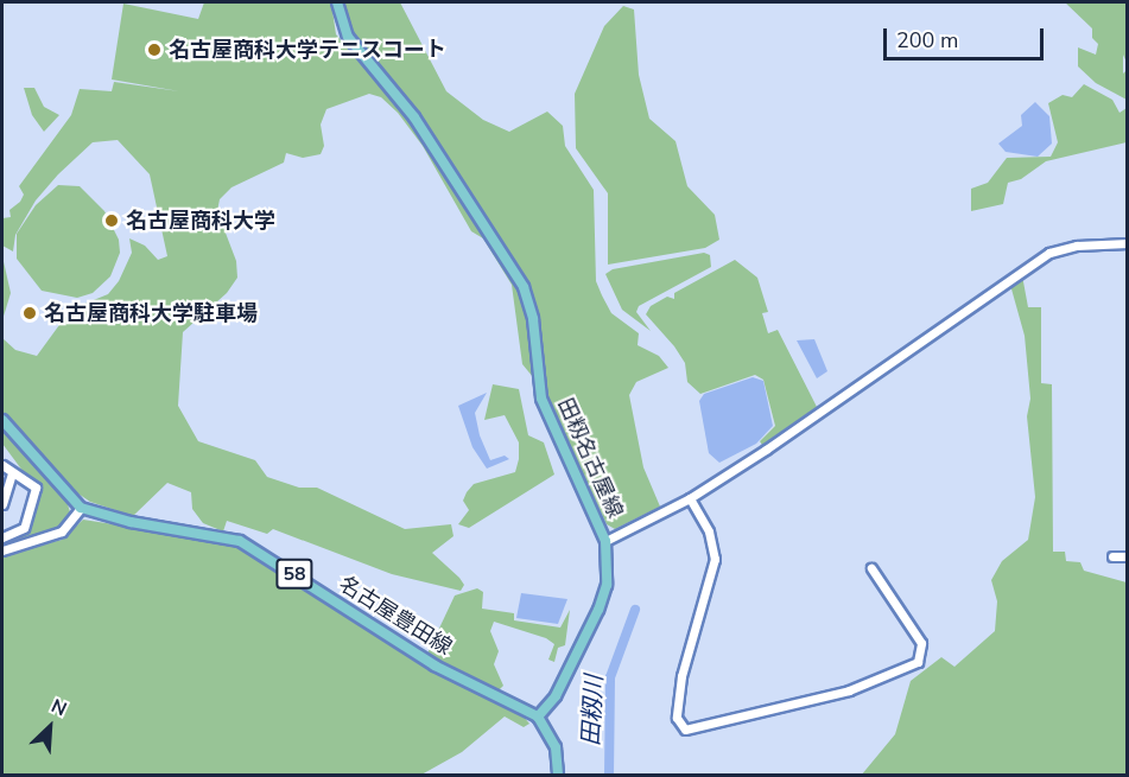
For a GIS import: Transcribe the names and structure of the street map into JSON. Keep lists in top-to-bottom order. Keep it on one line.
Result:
{"streets":{"main road":["田籾名古屋線","58","名古屋豊田線"]},"crossings":[["田籾名古屋線","名古屋豊田線"]],"water":["田籾川"],"places":["名古屋商科大学テニスコート","名古屋商科大学","名古屋商科大学駐車場"],"scale_bar":"200 m","north":"top right"}
